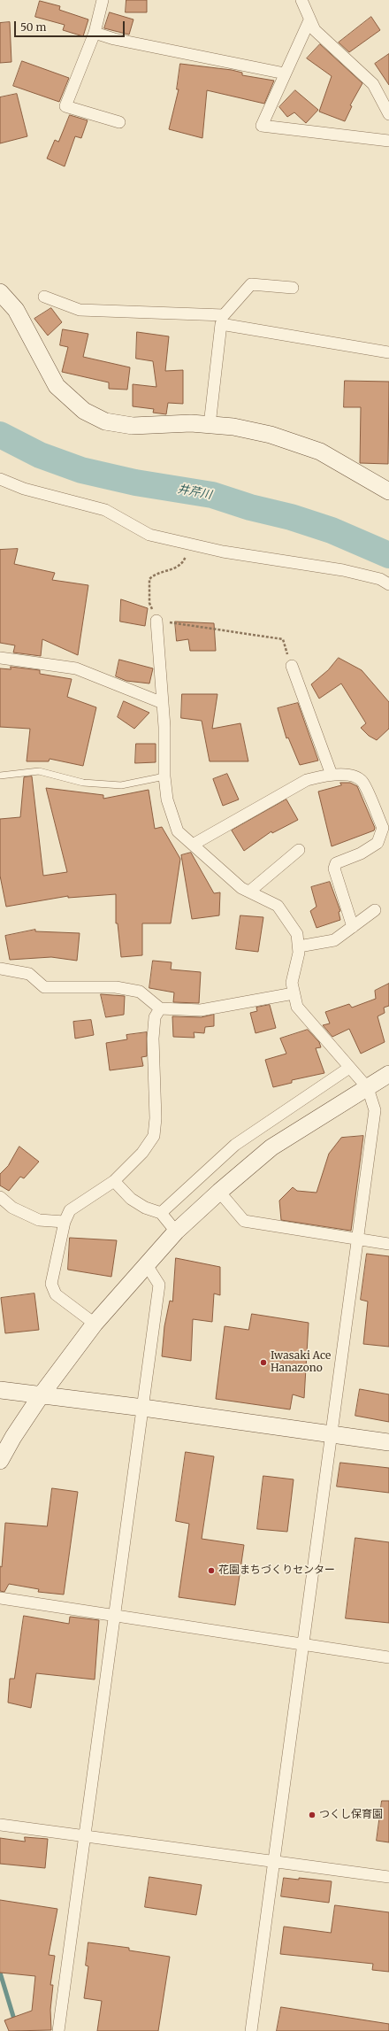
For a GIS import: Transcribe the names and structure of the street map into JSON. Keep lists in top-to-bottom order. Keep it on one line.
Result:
{"water":["井芹川"],"places":["Iwasaki Ace Hanazono","花園まちづくりセンター","つくし保育園"],"scale_bar":"50 m"}
